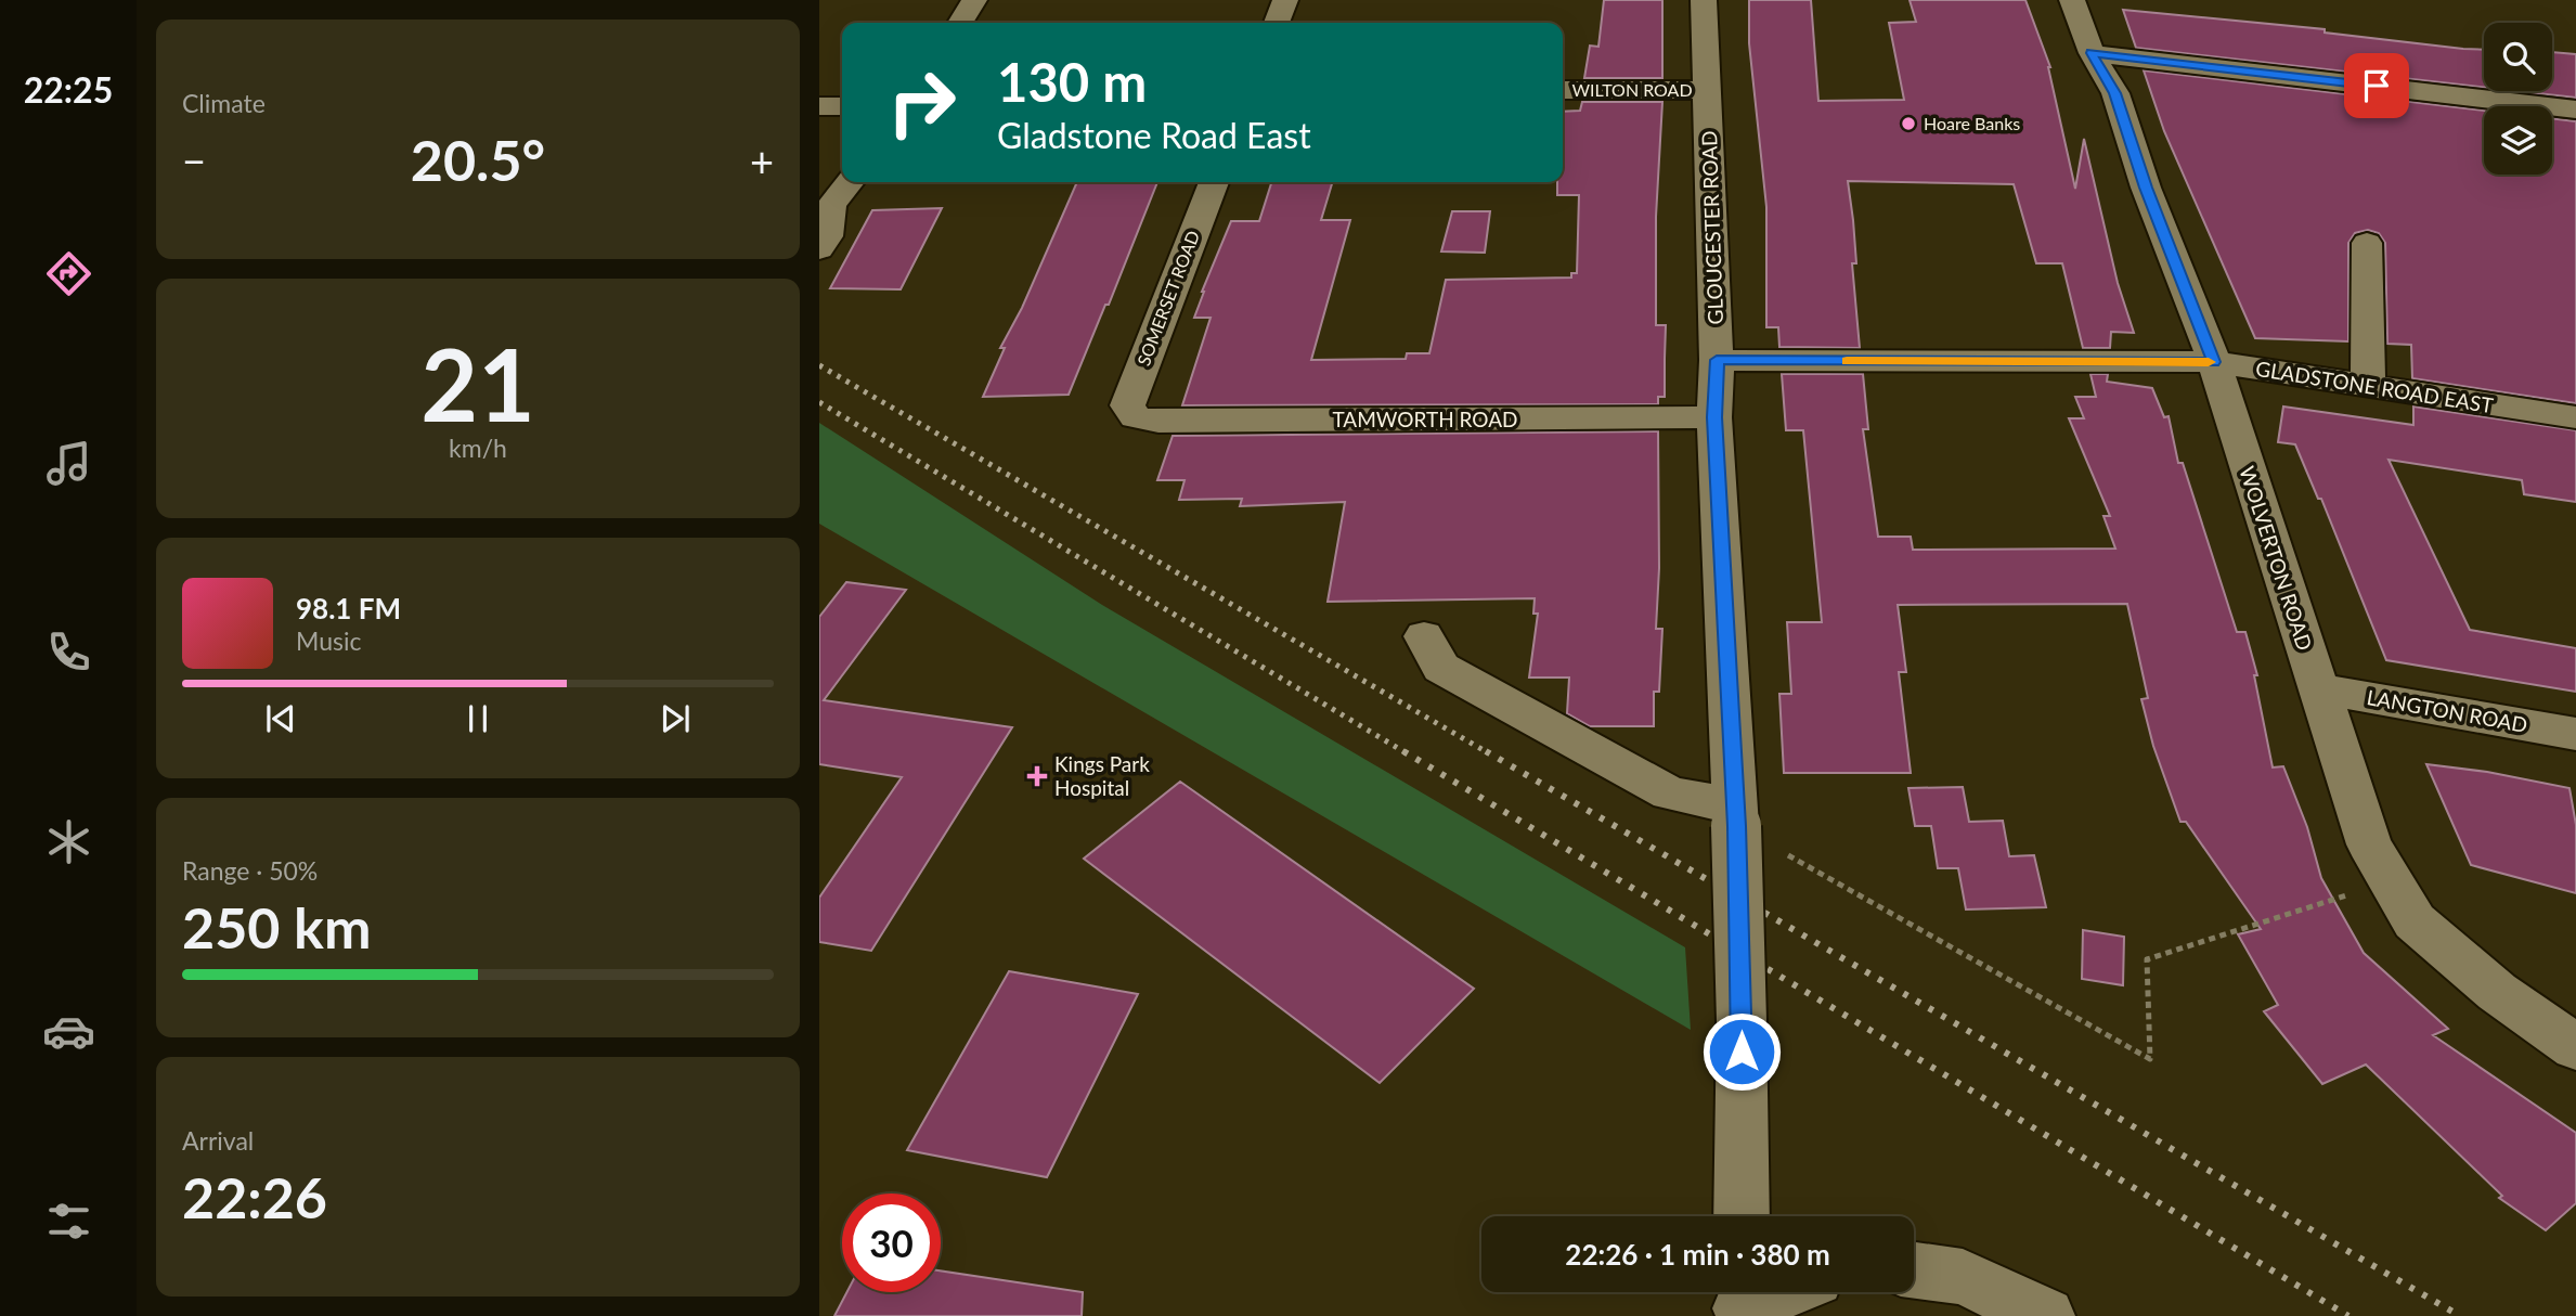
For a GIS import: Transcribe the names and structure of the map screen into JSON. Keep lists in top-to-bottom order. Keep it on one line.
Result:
{"streets":{"street":["WILTON ROAD","GLOUCESTER ROAD","SOMERSET ROAD","GLADSTONE ROAD EAST","TAMWORTH ROAD","WOLVERTON ROAD","LANGTON ROAD"]},"crossings":[["WILTON ROAD","GLOUCESTER ROAD"],["GLOUCESTER ROAD","GLADSTONE ROAD EAST"],["GLOUCESTER ROAD","TAMWORTH ROAD"],["SOMERSET ROAD","TAMWORTH ROAD"],["GLADSTONE ROAD EAST","WOLVERTON ROAD"],["WOLVERTON ROAD","LANGTON ROAD"]],"places":{"other":["Hoare Banks"],"health":["Kings Park Hospital"]},"page":{"tabs":"22:25","tile":["Climate",["21","km/h"],["Range · 50%","250 km"],["Arrival","22:26"]],"turn":["130 m","Gladstone Road East"],"heat":["−","20.5°","+"],"song":["98.1 FM","Music"],"limit":"30","trip":"22:26 · 1 min · 380 m"}}
